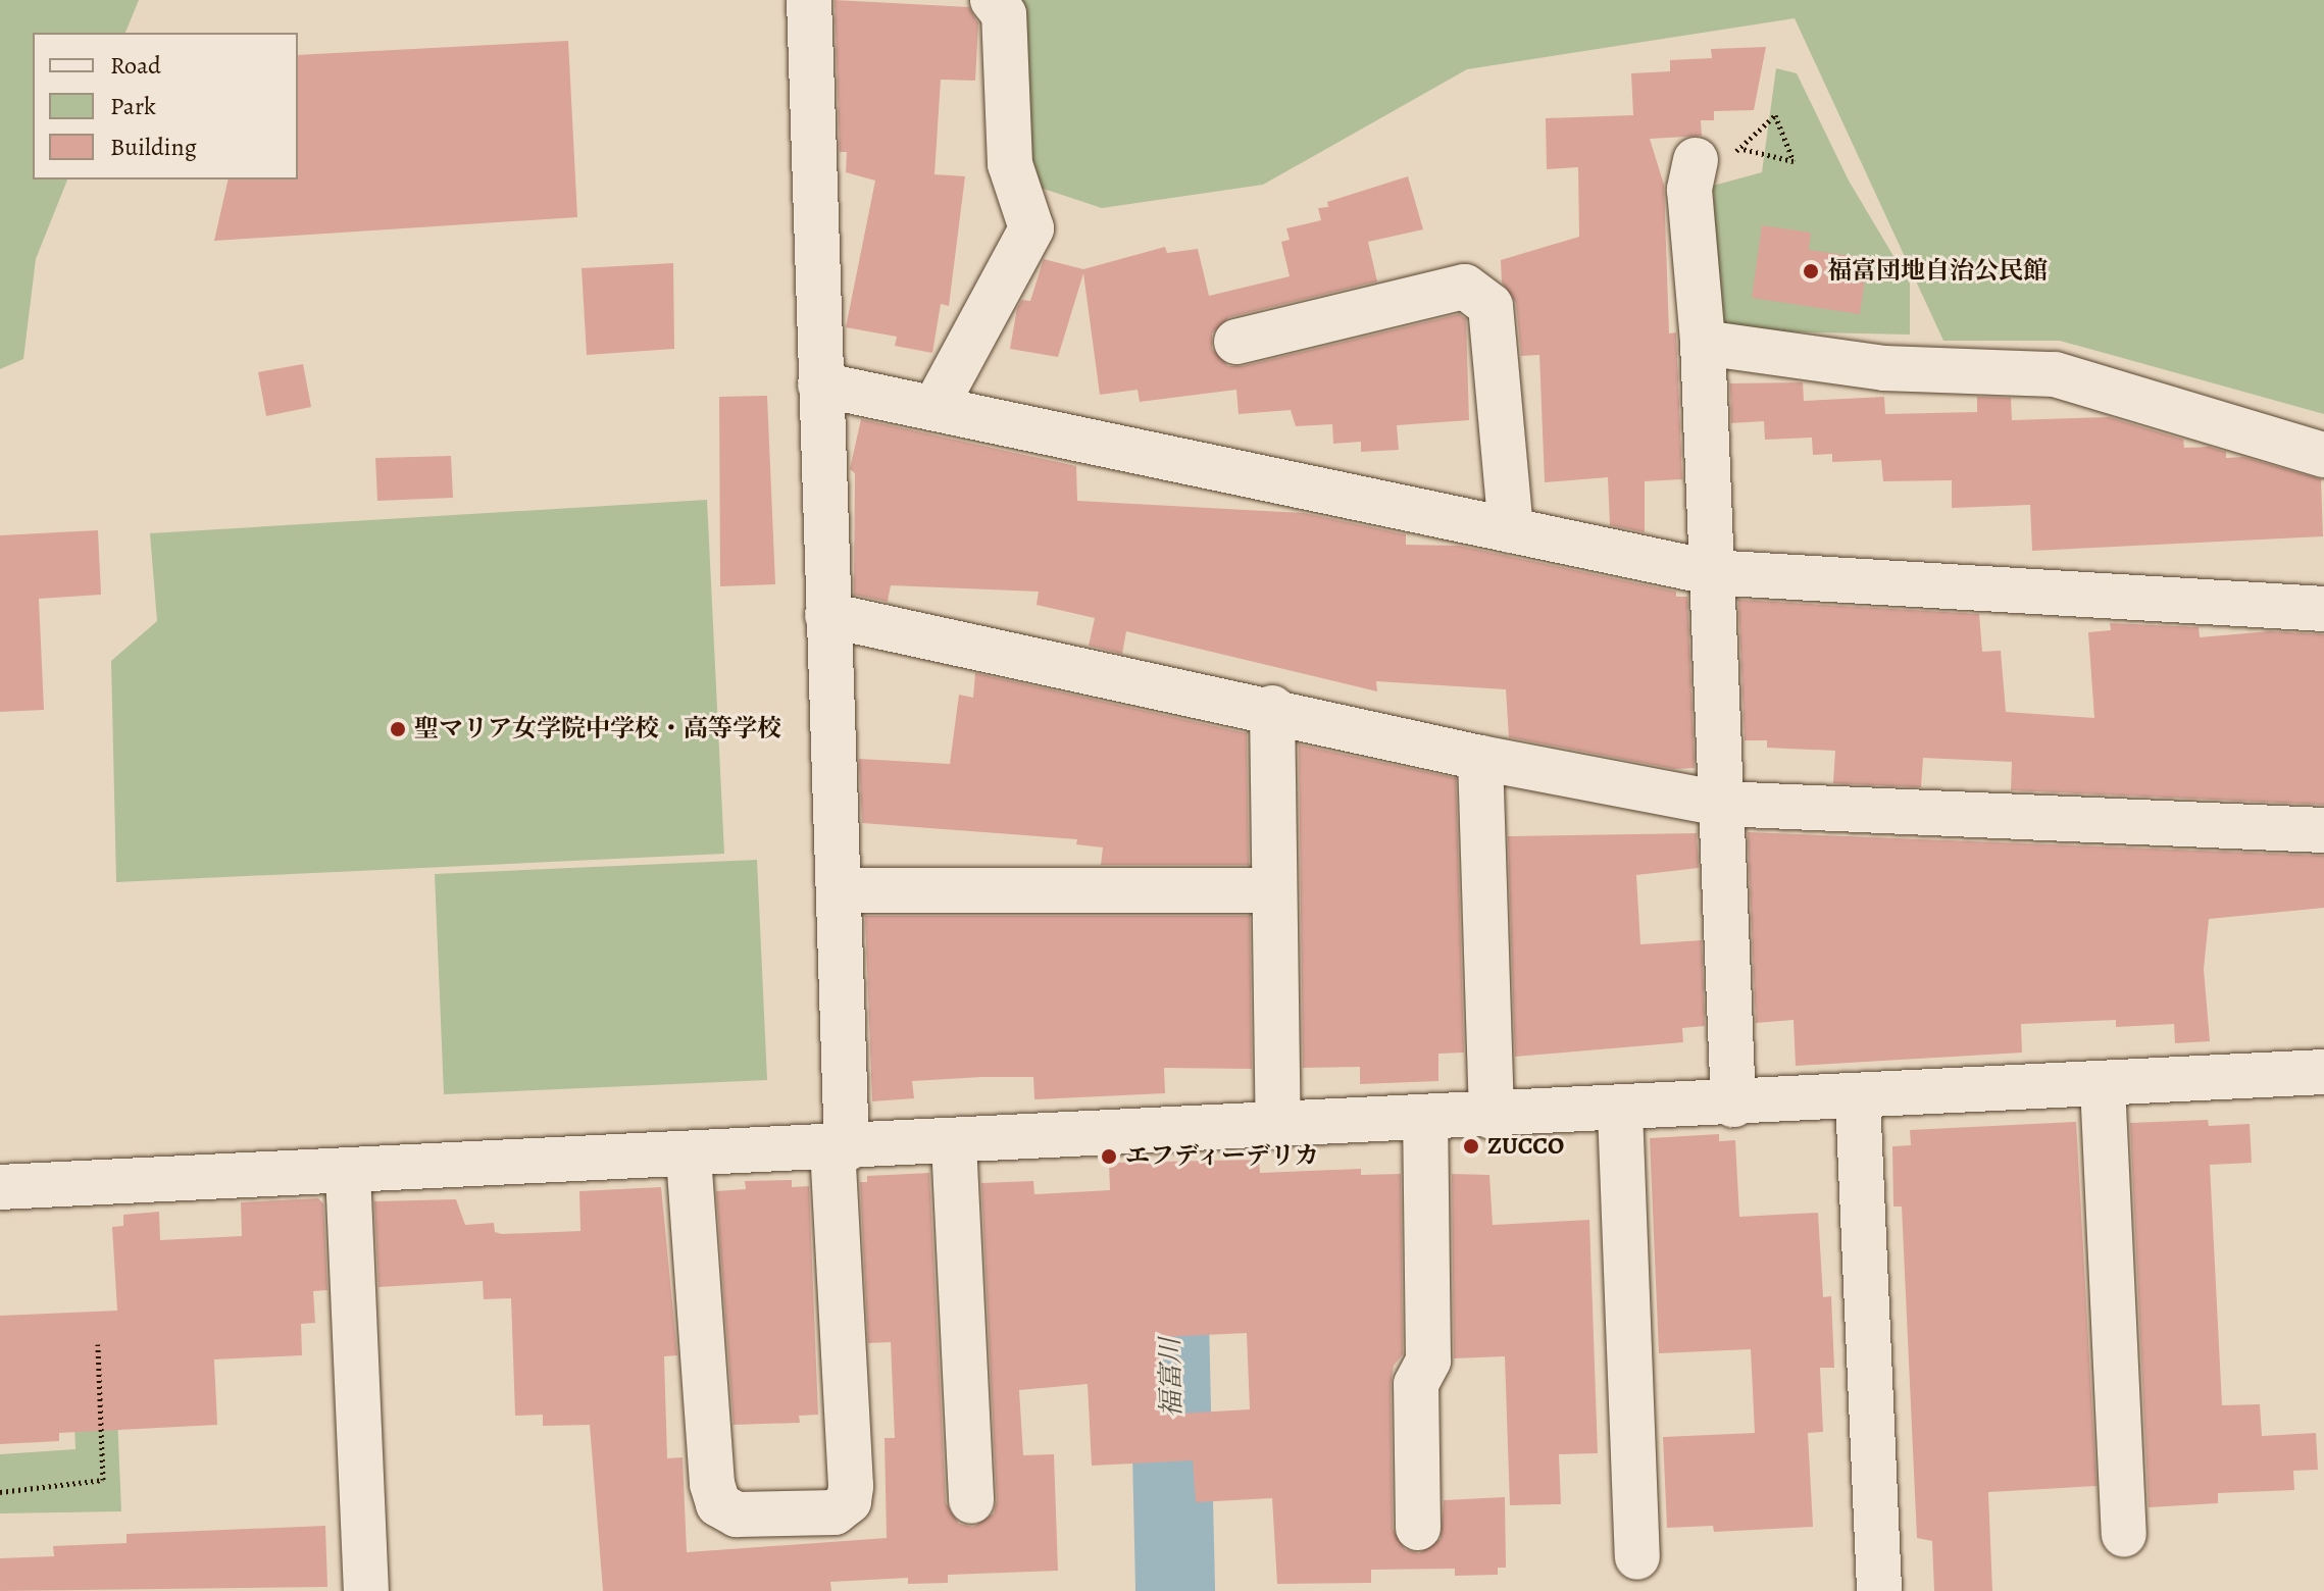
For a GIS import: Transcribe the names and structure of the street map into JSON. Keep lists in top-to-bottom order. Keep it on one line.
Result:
{"water":["福富川"],"places":["福富団地自治公民館","聖マリア女学院中学校・高等学校","ZUCCO","エフディーデリカ"],"legend":["Road","Park","Building"]}
